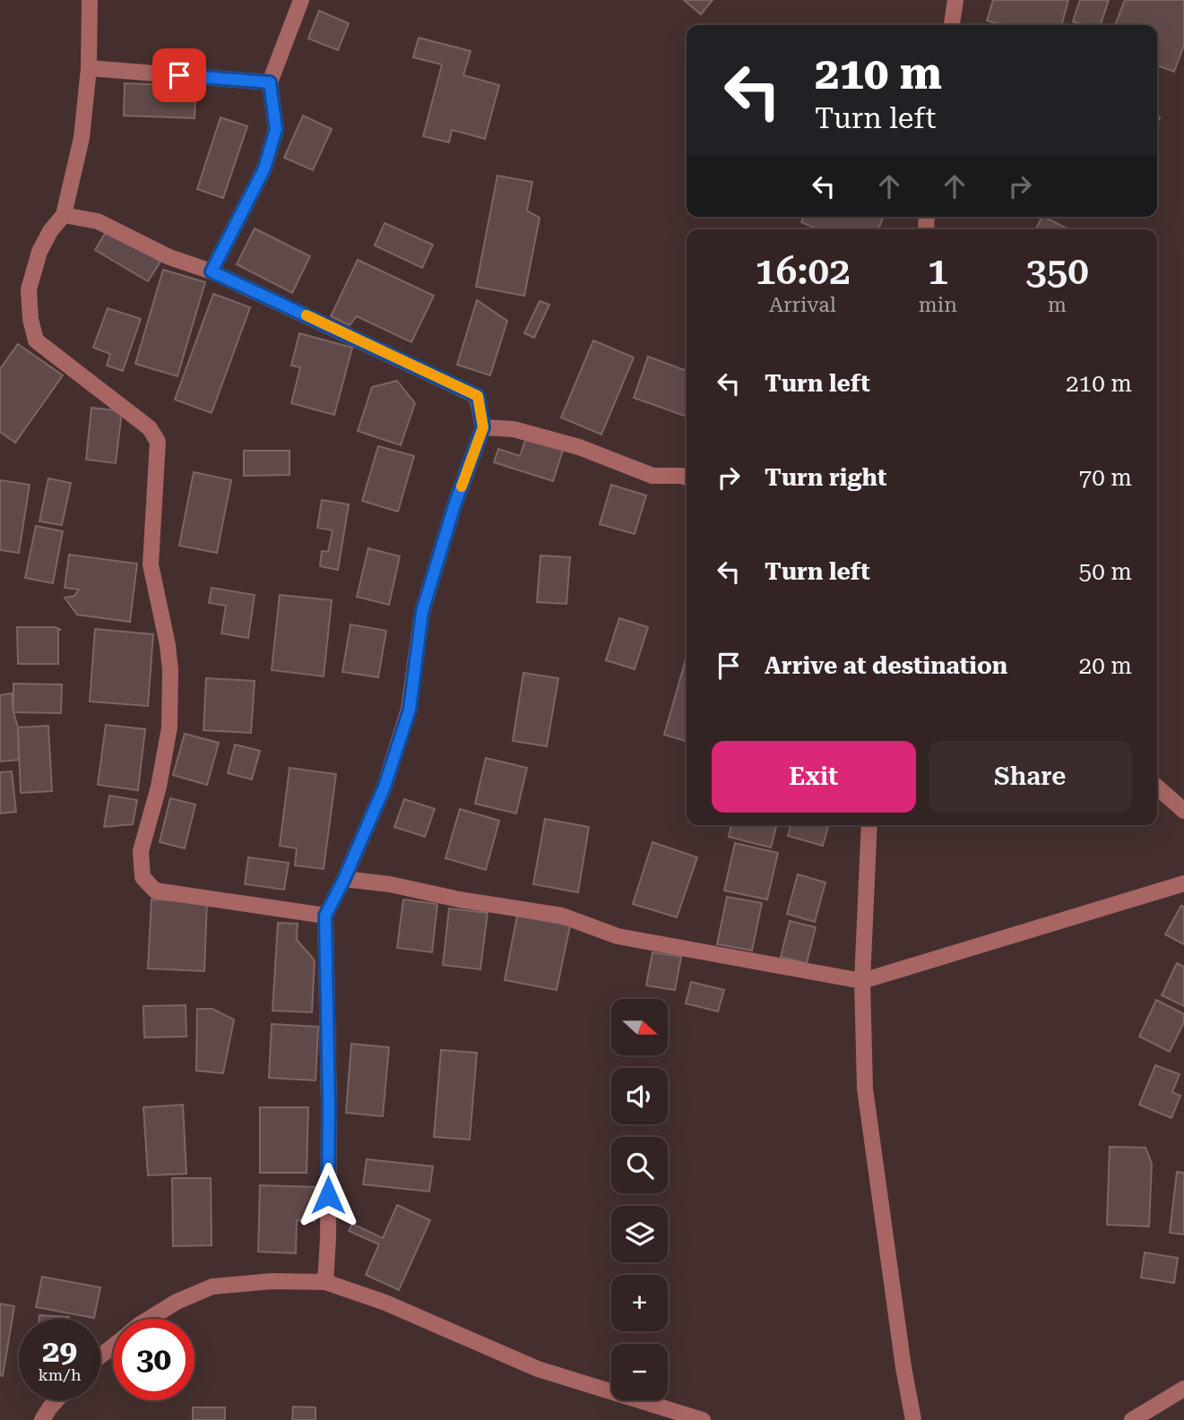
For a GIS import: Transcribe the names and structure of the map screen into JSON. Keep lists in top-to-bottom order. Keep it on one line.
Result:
{"north":"right","page":{"turn":["210 m","Turn left"],"eta":["16:02","Arrival","1","min","350","m"],"list":[{"name":"Turn left","value":"210 m"},{"name":"Turn right","value":"70 m"},{"name":"Turn left","value":"50 m"},{"name":"Arrive at destination","value":"20 m"}],"buttons":["Exit","Share"],"map_buttons":["+","−"],"speed":"29 km/h","limit":"30"}}
